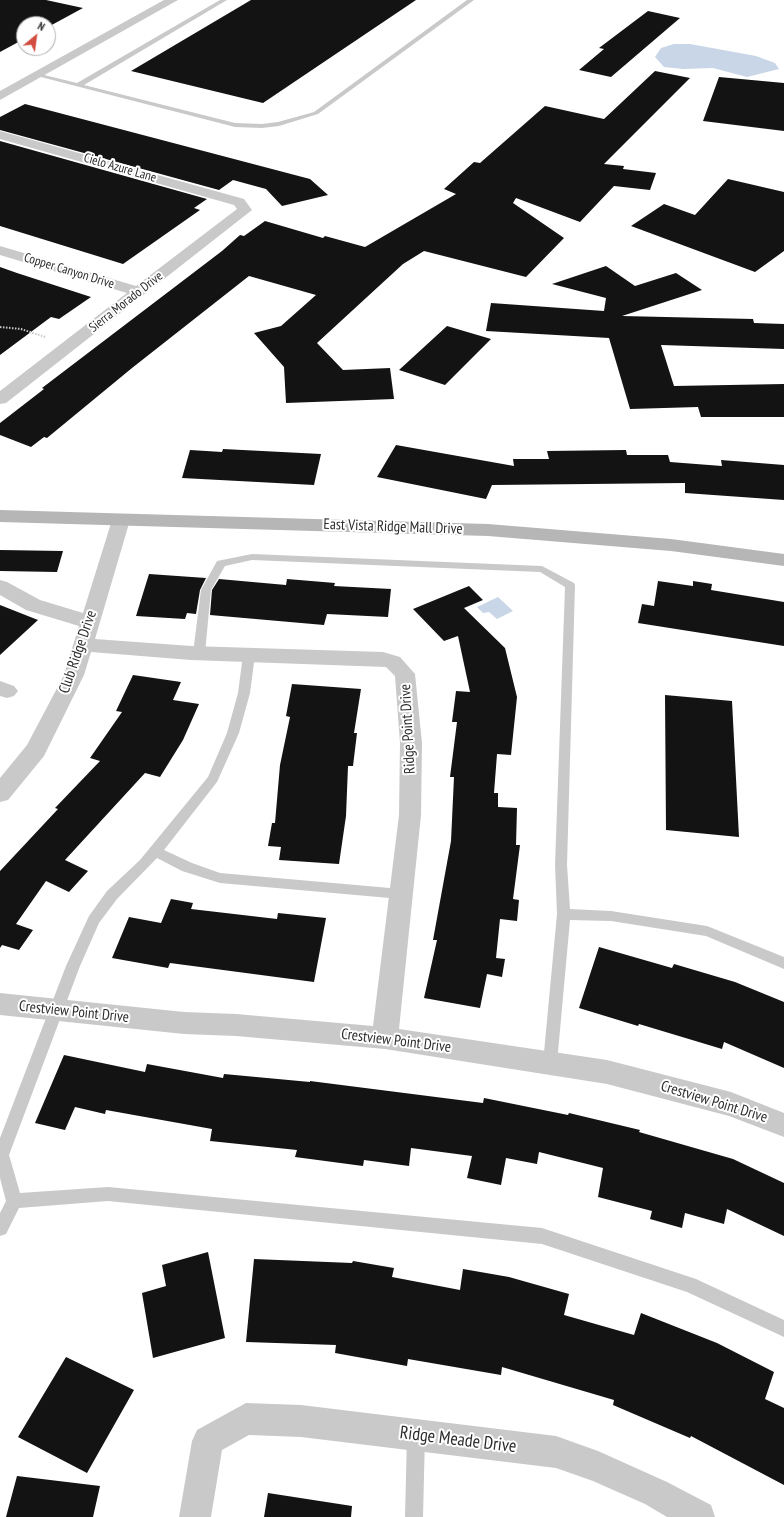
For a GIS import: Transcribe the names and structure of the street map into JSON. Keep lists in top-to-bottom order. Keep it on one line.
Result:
{"streets":{"main road":["East Vista Ridge Mall Drive"],"street":["Cielo Azure Lane","Copper Canyon Drive","Sierra Morado Drive","Club Ridge Drive","Ridge Point Drive","Crestview Point Drive","Ridge Meade Drive"]},"crossings":[["Cielo Azure Lane","Sierra Morado Drive"],["Copper Canyon Drive","Sierra Morado Drive"],["East Vista Ridge Mall Drive","Club Ridge Drive"],["Club Ridge Drive","Ridge Point Drive"],["Ridge Point Drive","Crestview Point Drive"]],"north":"top right"}
